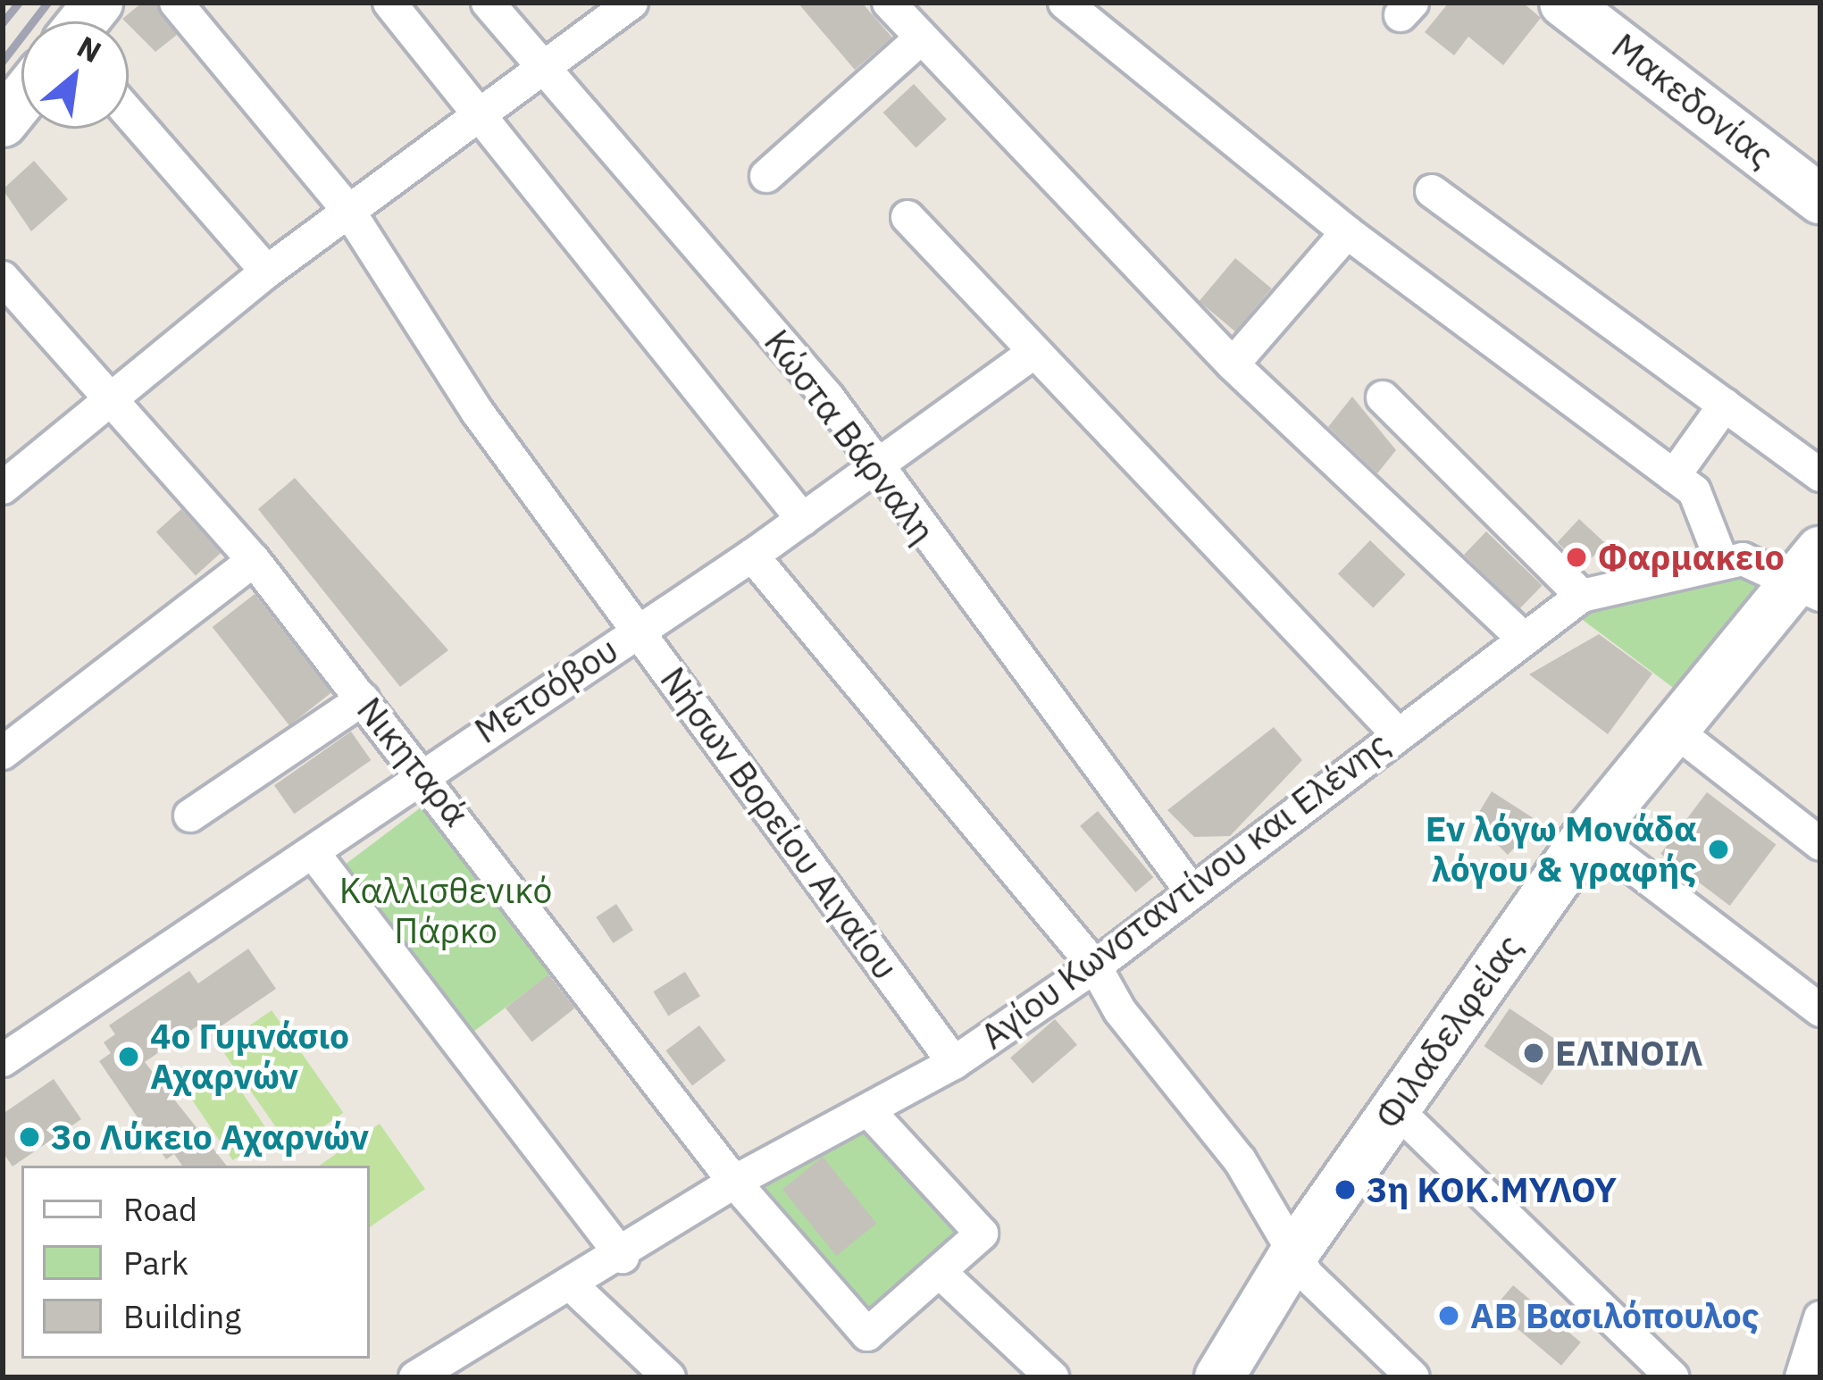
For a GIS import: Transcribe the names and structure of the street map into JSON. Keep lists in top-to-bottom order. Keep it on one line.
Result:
{"streets":{"main road":["Μακεδονίας","Φιλαδελφείας"],"street":["Κώστα Βάρναλη","Μετσόβου","Νικηταρά","Νήσων Βορείου Αιγαίου","Αγίου Κωνσταντίνου και Ελένης"]},"crossings":[["Κώστα Βάρναλη","Μετσόβου"],["Κώστα Βάρναλη","Αγίου Κωνσταντίνου και Ελένης"],["Μετσόβου","Νικηταρά"],["Μετσόβου","Νήσων Βορείου Αιγαίου"],["Νικηταρά","Αγίου Κωνσταντίνου και Ελένης"],["Νήσων Βορείου Αιγαίου","Αγίου Κωνσταντίνου και Ελένης"],["Αγίου Κωνσταντίνου και Ελένης","Φιλαδελφείας"]],"parks":["Καλλισθενικό Πάρκο"],"places":["Φαρμακειο","Εν λόγω Μονάδα λόγου & γραφής","ΕΛΙΝΟΙΛ","4ο Γυμνάσιο Αχαρνών","3ο Λύκειο Αχαρνών","3η ΚΟΚ.ΜΥΛΟΥ","ΑΒ Βασιλόπουλος"],"legend":["Road","Park","Building"],"north":"top right"}
